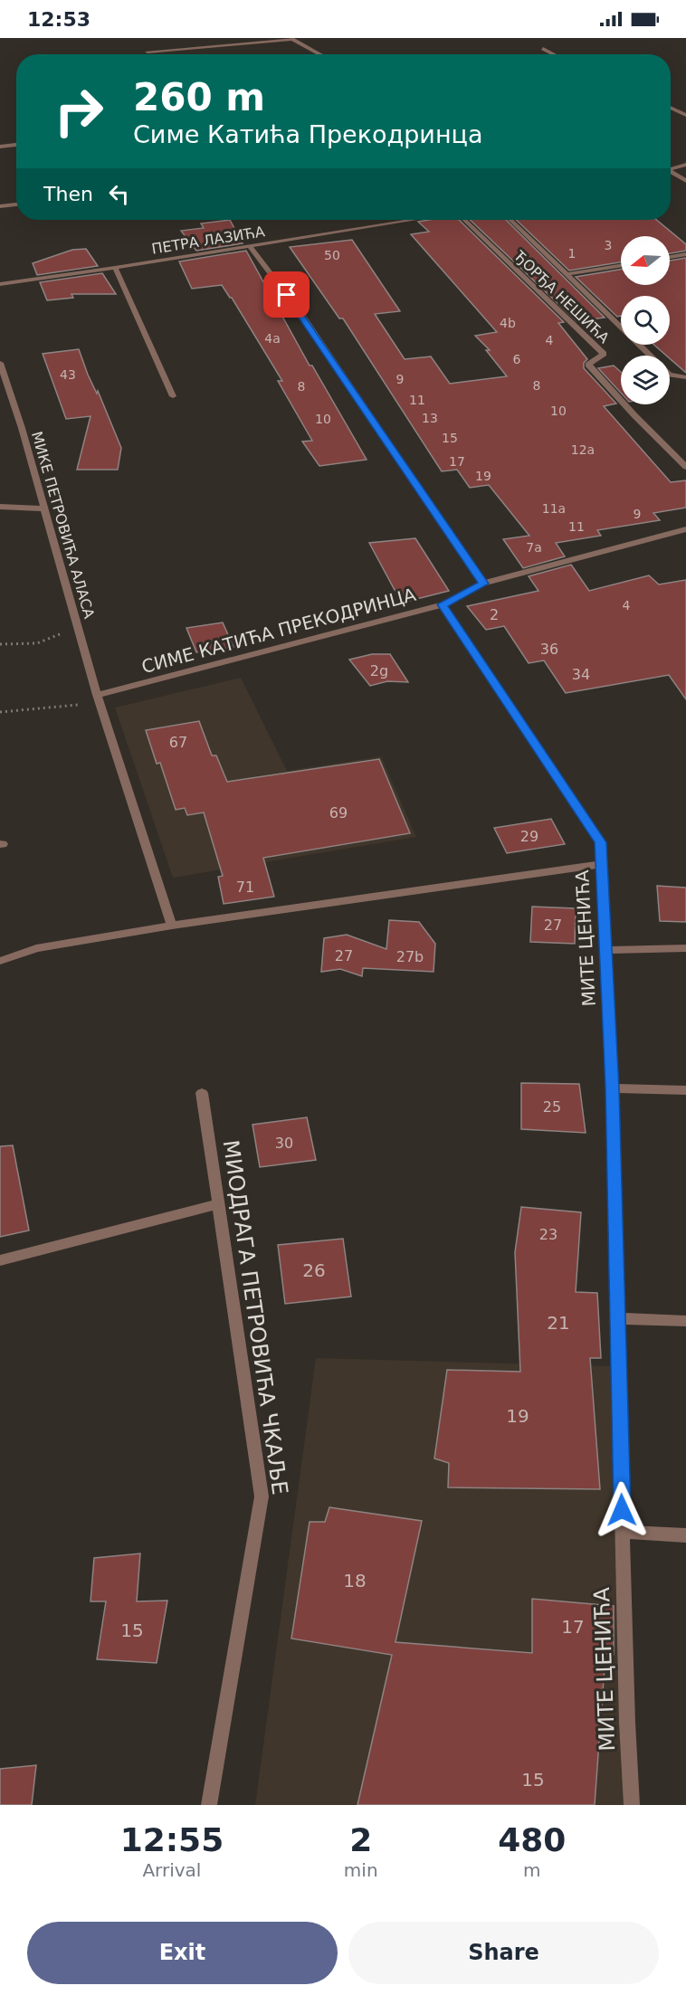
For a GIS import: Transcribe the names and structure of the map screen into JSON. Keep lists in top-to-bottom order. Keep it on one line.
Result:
{"streets":{"street":["ПЕТРА ЛАЗИЋА","ЂОРЂА НЕШИЋА","МИКЕ ПЕТРОВИЋА АЛАСА","СИМЕ КАТИЋА ПРЕКОДРИНЦА","МИТЕ ЦЕНИЋА","МИОДРАГА ПЕТРОВИЋА ЧКАЉЕ"]},"crossings":[["МИКЕ ПЕТРОВИЋА АЛАСА","СИМЕ КАТИЋА ПРЕКОДРИНЦА"],["СИМЕ КАТИЋА ПРЕКОДРИНЦА","МИТЕ ЦЕНИЋА"]],"house_numbers":["3","1","50","4b","4a","4","6","43","9","8","8","11","10","13","10","15","12a","17","19","11a","9","11","7a","4","2","36","2g","34","67","69","29","71","27","27","27b","25","30","23","26","21","19","18","17","15","15"],"north":"left","page":{"status":"12:53","turn":["260 m","Симе Катића Прекодринца"],"then":"Then","eta":["12:55","Arrival","2","min","480","m"],"buttons":["Exit","Share"]}}
